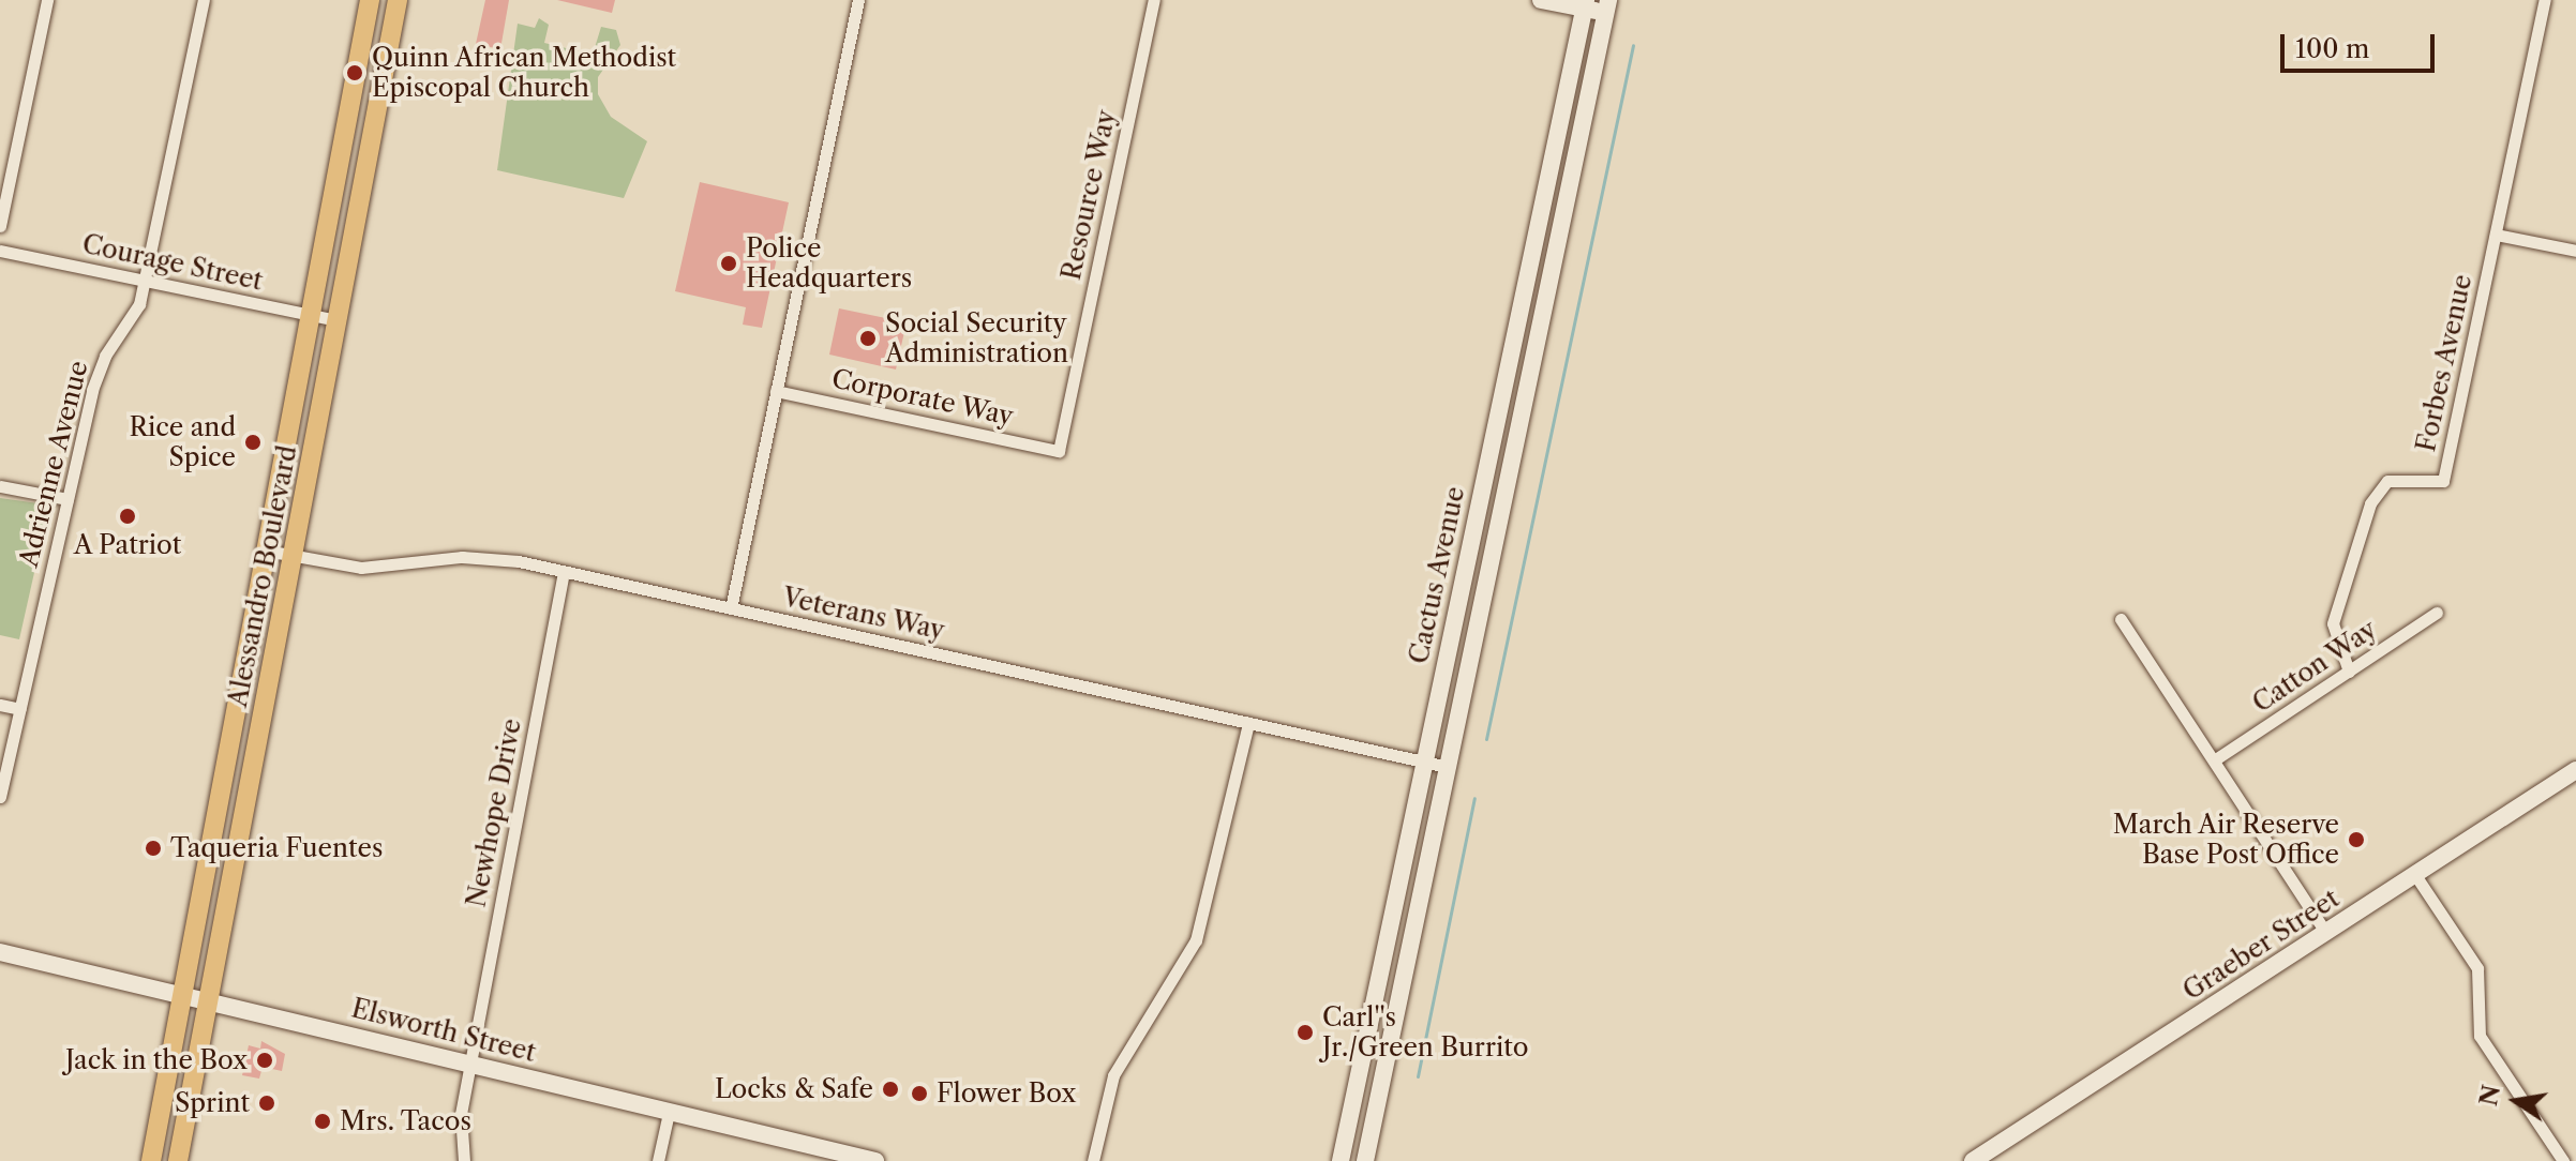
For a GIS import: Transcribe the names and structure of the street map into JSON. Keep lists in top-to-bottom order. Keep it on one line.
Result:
{"streets":{"main road":["Cactus Avenue","Alessandro Boulevard","Graeber Street","Elsworth Street"],"street":["Resource Way","Courage Street","Forbes Avenue","Corporate Way","Adrienne Avenue","Veterans Way","Catton Way","Newhope Drive"]},"crossings":[["Resource Way","Corporate Way"],["Courage Street","Adrienne Avenue"],["Courage Street","Alessandro Boulevard"],["Forbes Avenue","Catton Way"],["Cactus Avenue","Veterans Way"],["Alessandro Boulevard","Veterans Way"],["Alessandro Boulevard","Elsworth Street"],["Veterans Way","Newhope Drive"],["Newhope Drive","Elsworth Street"]],"places":["Quinn African Methodist Episcopal Church","Police Headquarters","Social Security Administration","Rice and Spice","A Patriot","March Air Reserve Base Post Office","Taqueria Fuentes","Carl''s Jr./Green Burrito","Jack in the Box","Locks & Safe","Flower Box","Sprint","Mrs. Tacos"],"scale_bar":"100 m","north":"left"}
